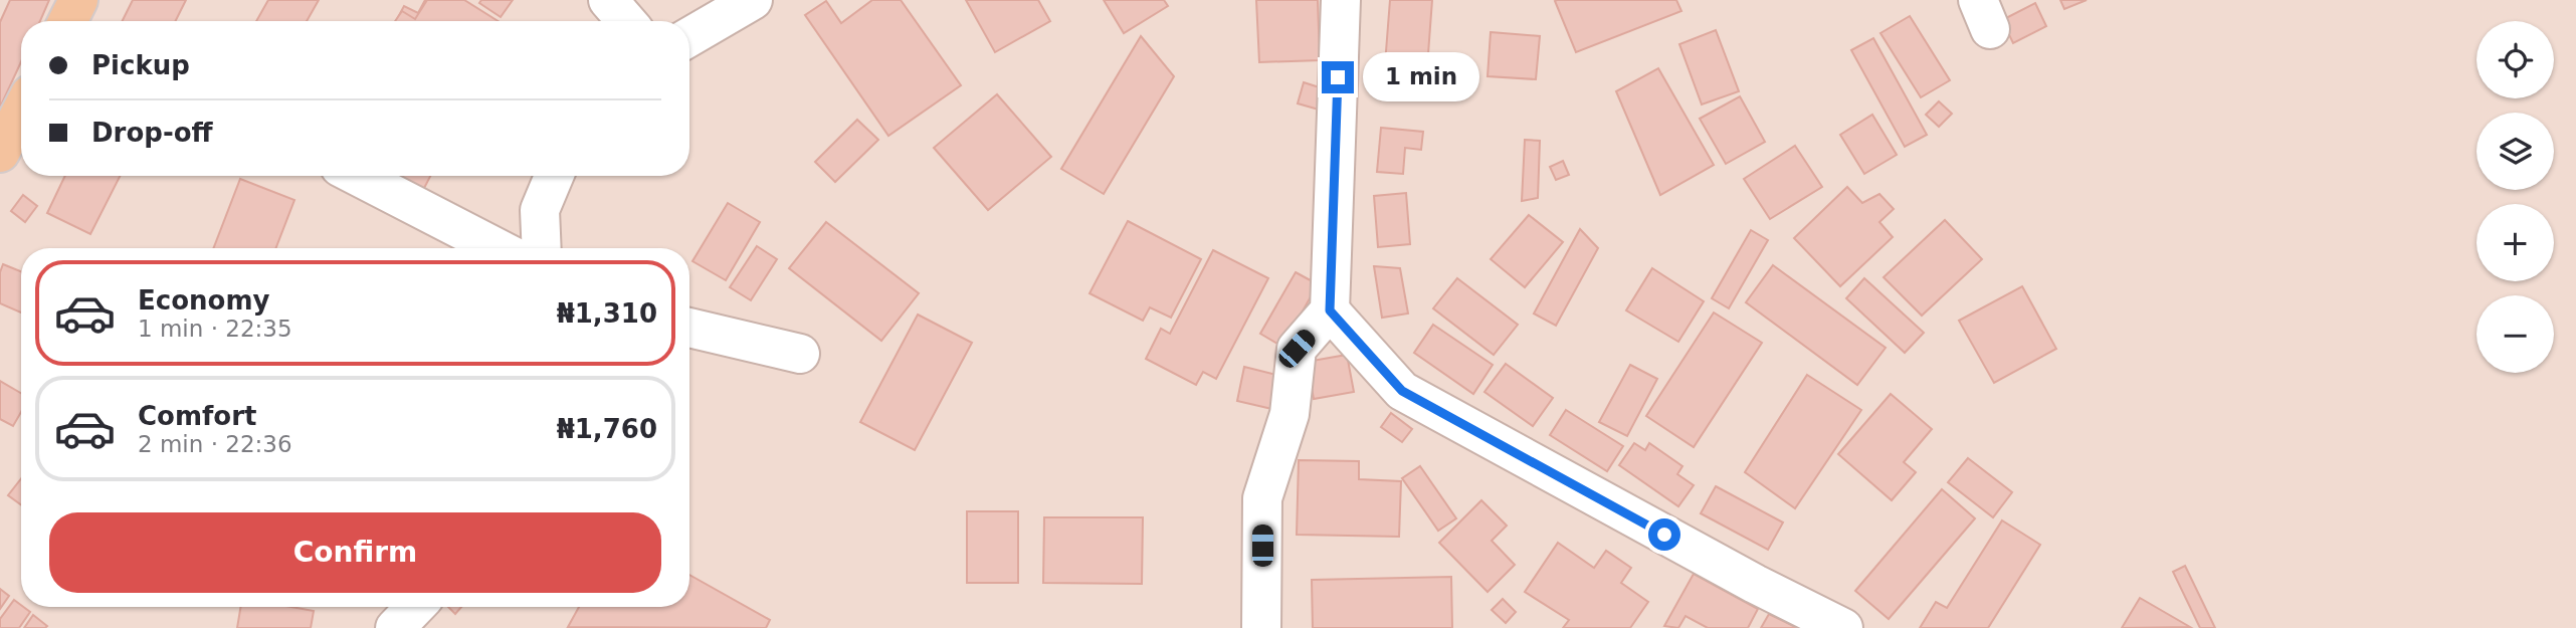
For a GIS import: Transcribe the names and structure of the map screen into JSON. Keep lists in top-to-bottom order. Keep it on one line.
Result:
{"page":{"map_buttons":["+","−"],"banner":["Pickup","Drop-off"],"bubble":"1 min","list":[{"name":"Economy","note":"1 min · 22:35","value":"₦1,310"},{"name":"Comfort","note":"2 min · 22:36","value":"₦1,760"}],"buttons":"Confirm"}}
